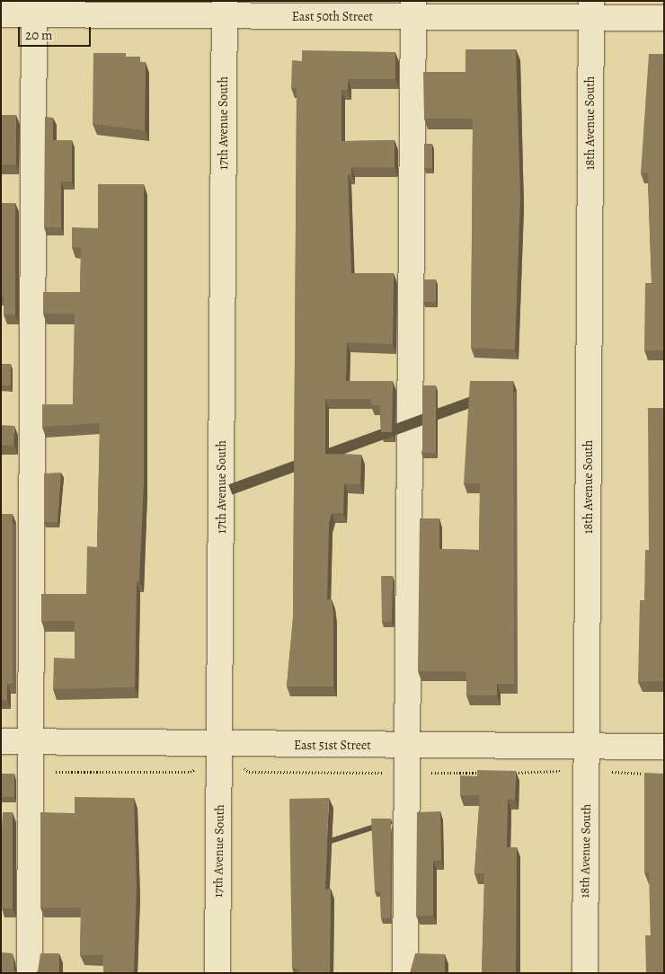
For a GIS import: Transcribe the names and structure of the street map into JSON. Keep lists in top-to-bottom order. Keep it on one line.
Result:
{"streets":{"street":["East 50th Street","17th Avenue South","18th Avenue South","East 51st Street"]},"crossings":[["East 50th Street","17th Avenue South"],["East 50th Street","18th Avenue South"],["17th Avenue South","East 51st Street"],["18th Avenue South","East 51st Street"]],"scale_bar":"20 m"}
